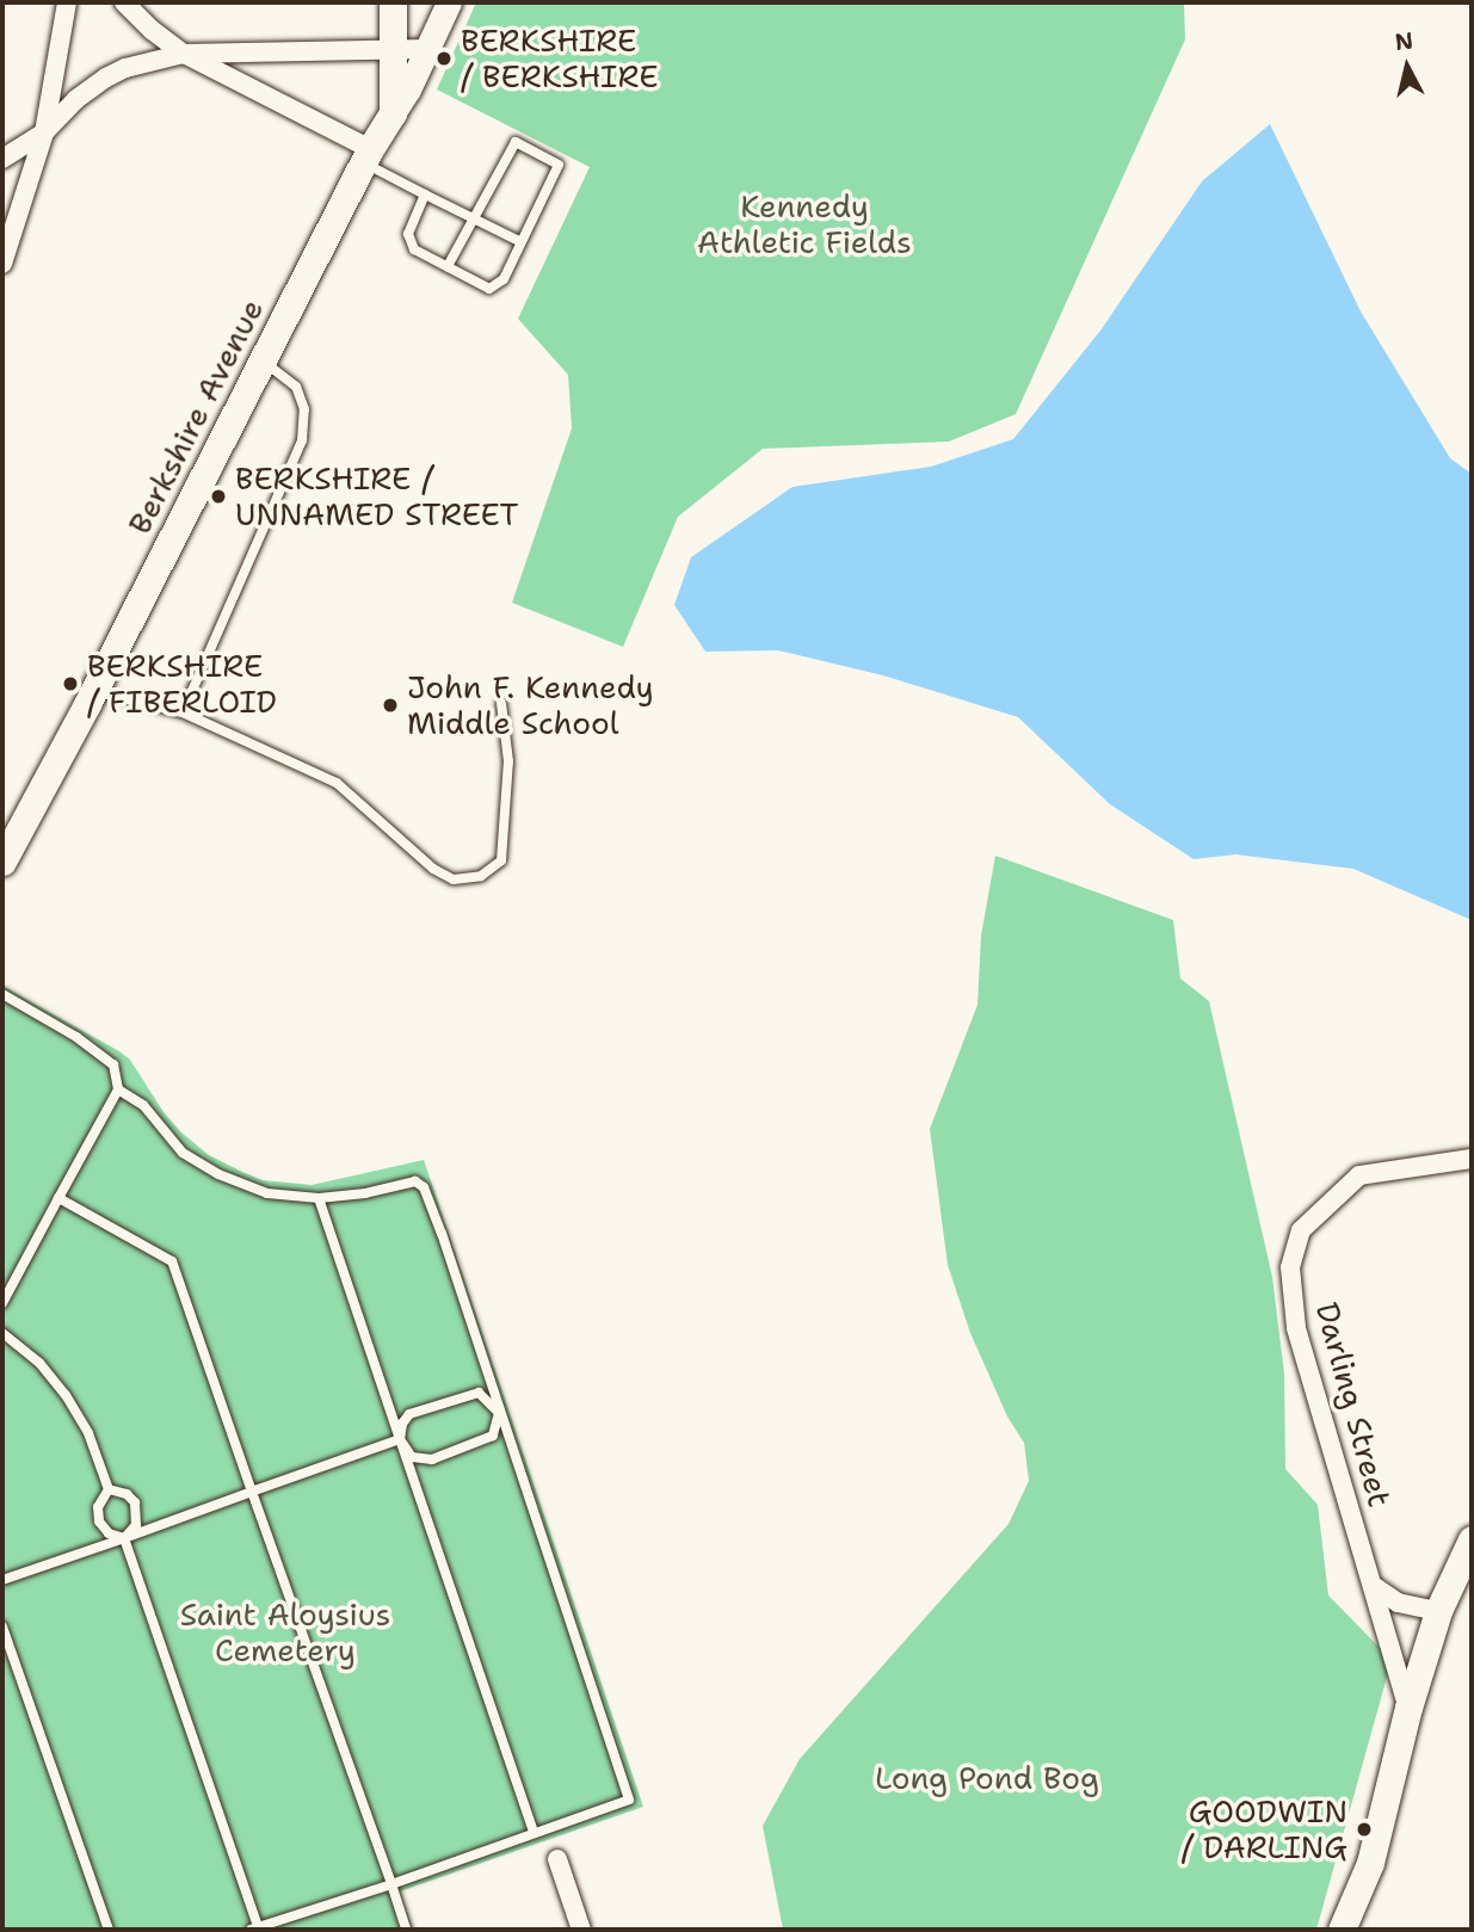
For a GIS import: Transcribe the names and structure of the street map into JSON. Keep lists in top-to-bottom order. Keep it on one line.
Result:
{"streets":{"main road":["Berkshire Avenue"],"street":["Darling Street"]},"parks":["Kennedy Athletic Fields","Saint Aloysius Cemetery","Long Pond Bog"],"places":["BERKSHIRE / BERKSHIRE","BERKSHIRE / UNNAMED STREET","BERKSHIRE / FIBERLOID","John F. Kennedy Middle School","GOODWIN / DARLING"],"north":"top"}
